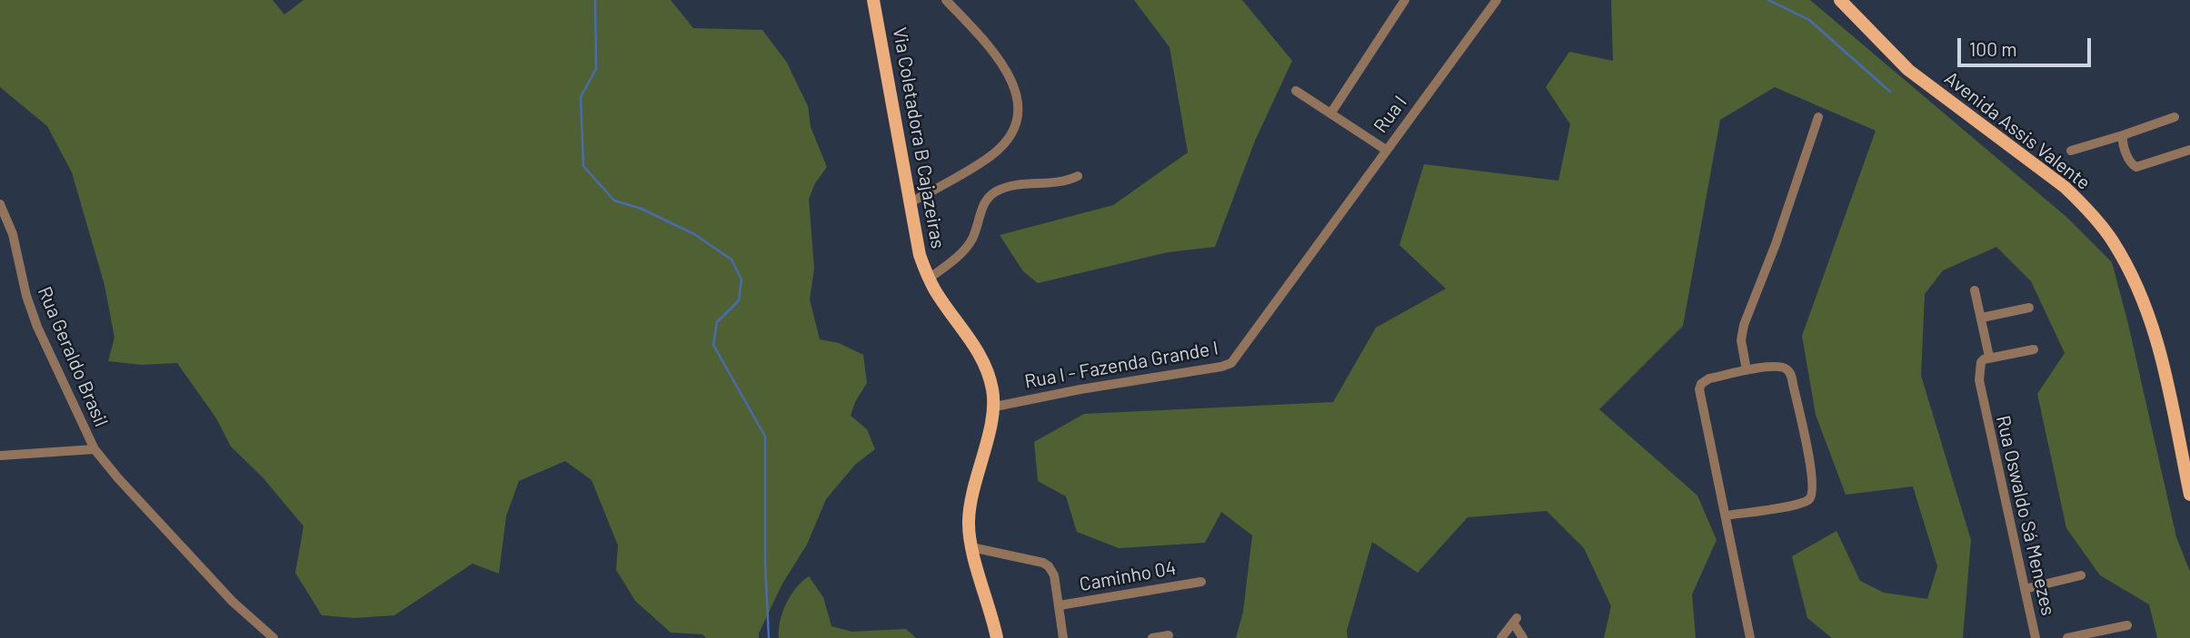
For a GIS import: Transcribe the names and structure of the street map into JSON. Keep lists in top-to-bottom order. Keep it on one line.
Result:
{"streets":{"main road":["Avenida Assis Valente","Via Coletadora B Cajazeiras"],"street":["Rua I","Rua Geraldo Brasil","Rua I - Fazenda Grande I","Rua Oswaldo Sá Menezes","Caminho 04"]},"crossings":[["Rua I","Rua I - Fazenda Grande I"],["Via Coletadora B Cajazeiras","Rua I - Fazenda Grande I"]],"scale_bar":"100 m"}
